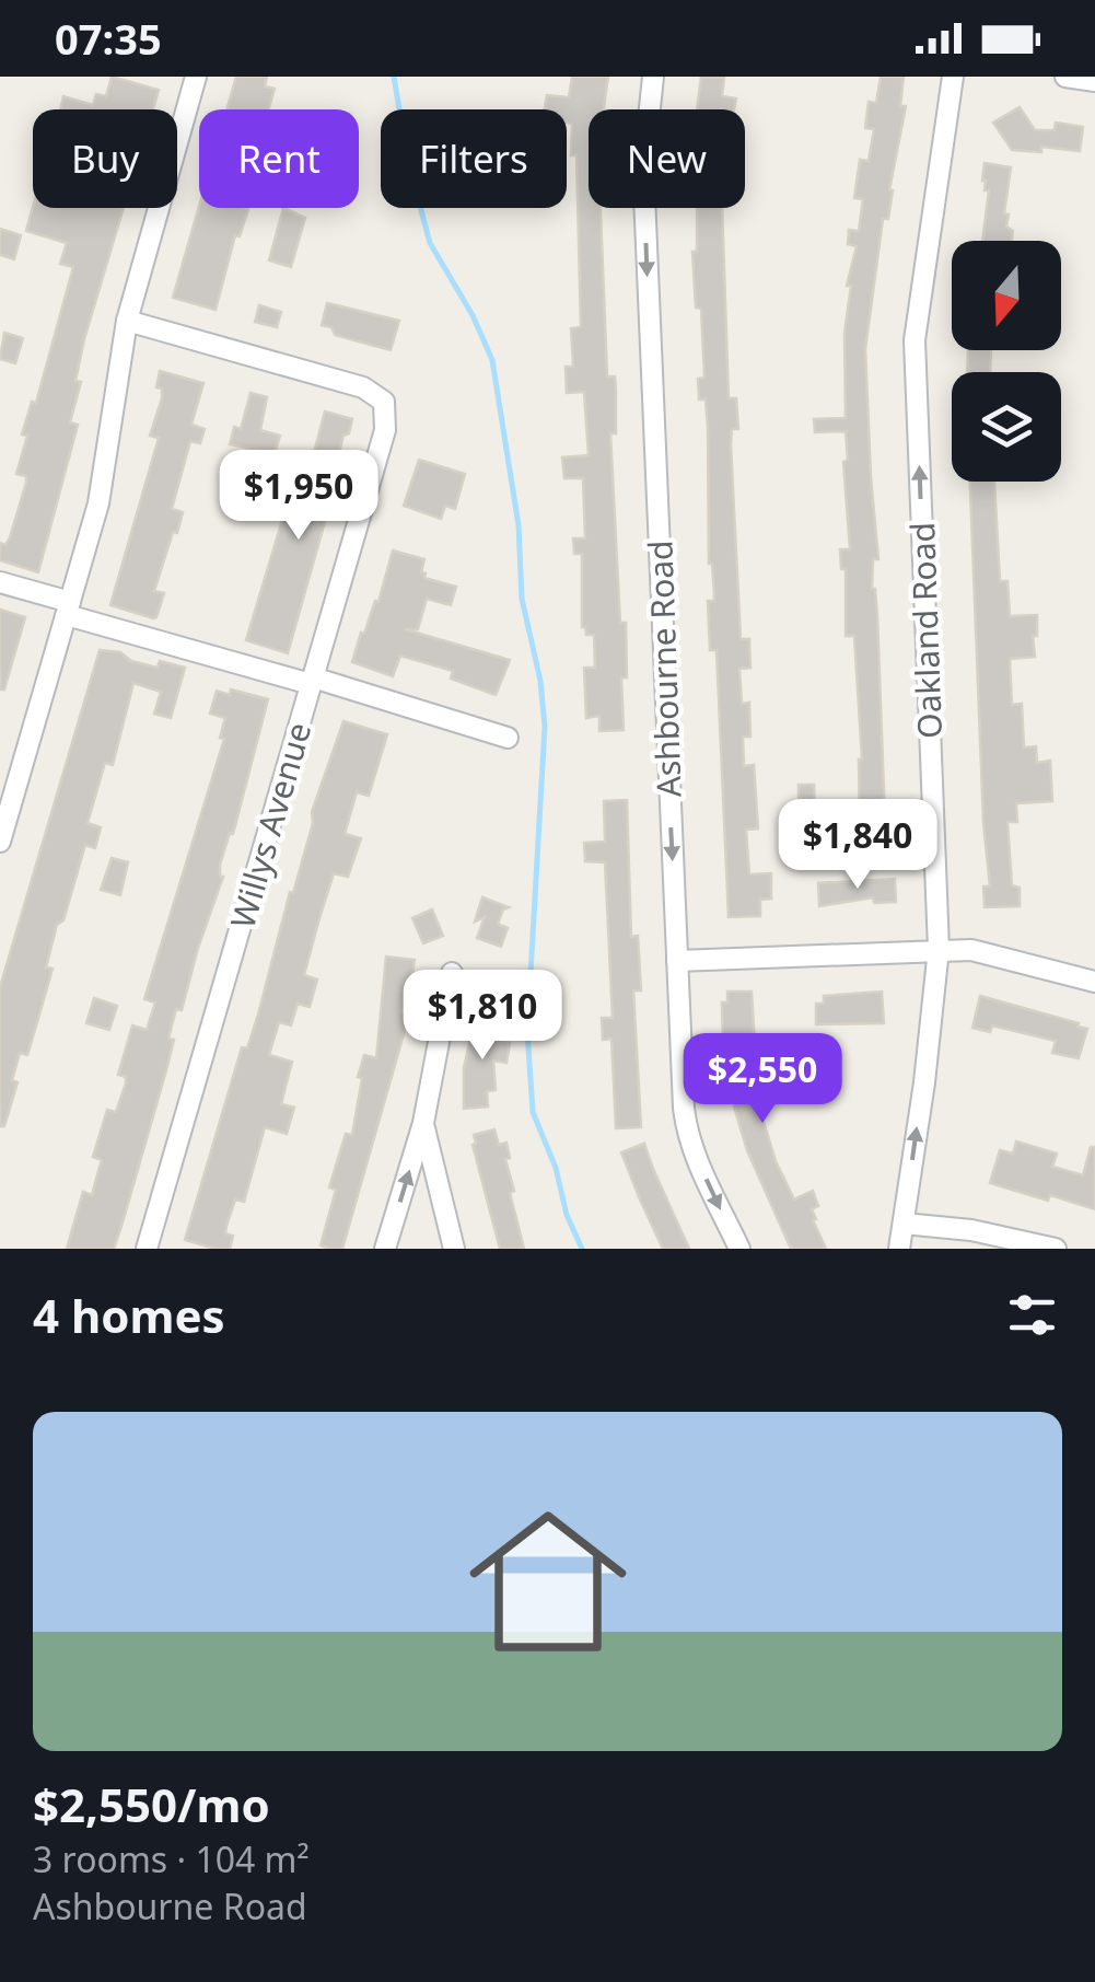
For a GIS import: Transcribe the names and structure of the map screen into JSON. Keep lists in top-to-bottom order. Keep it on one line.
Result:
{"streets":{"street":["Oakland Road","Ashbourne Road","Willys Avenue"]},"one_way":["Oakland Road","Ashbourne Road"],"north":"bottom","page":{"status":"07:35","chip":["Buy","Rent","Filters","New"],"price":["$1,950","$1,840","$1,810","$2,550"],"heading":"4 homes","list":[{"name":"$2,550/mo","note":"3 rooms · 104 m² · Ashbourne Road"}]}}
